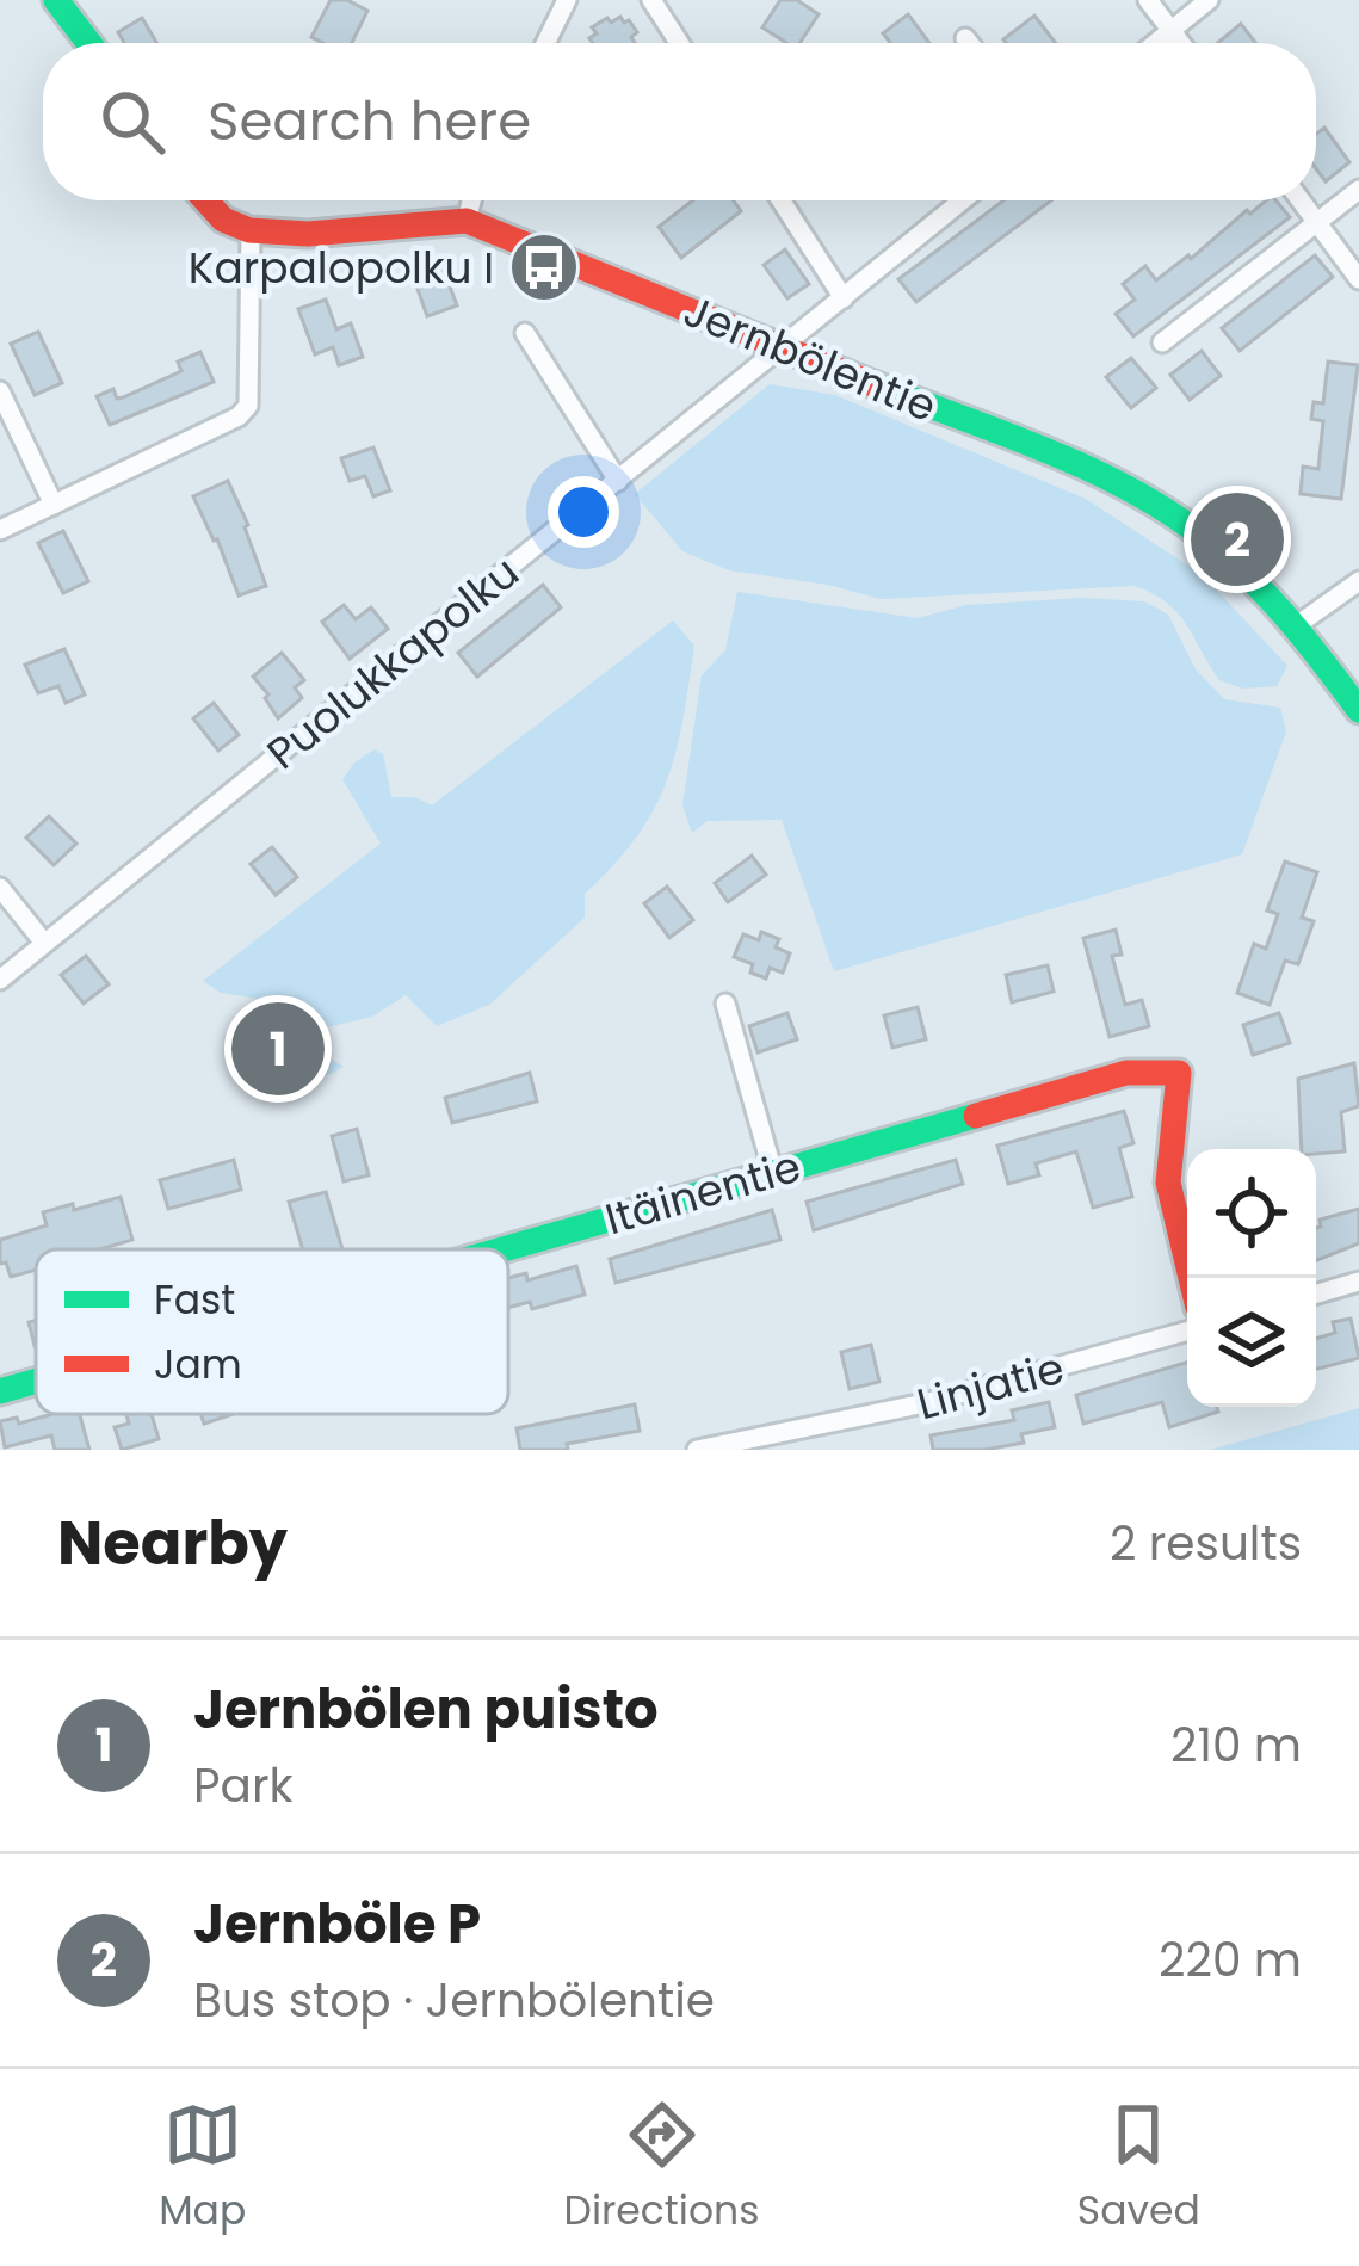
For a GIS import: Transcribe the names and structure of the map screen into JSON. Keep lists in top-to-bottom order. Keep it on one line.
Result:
{"streets":{"street":["Jernbölentie","Puolukkapolku","Itäinentie","Linjatie"]},"crossings":[["Jernbölentie","Puolukkapolku"]],"places":{"bus stop":["Karpalopolku I"]},"legend":["Fast","Jam"],"page":{"search":"Search here","pins":["2","1"],"heading":["Nearby","2 results"],"list":[{"mark":"1","name":"Jernbölen puisto","note":"Park","value":"210 m"},{"mark":"2","name":"Jernböle P","note":"Bus stop · Jernbölentie","value":"220 m"}],"nav":["Map","Directions","Saved"]}}
